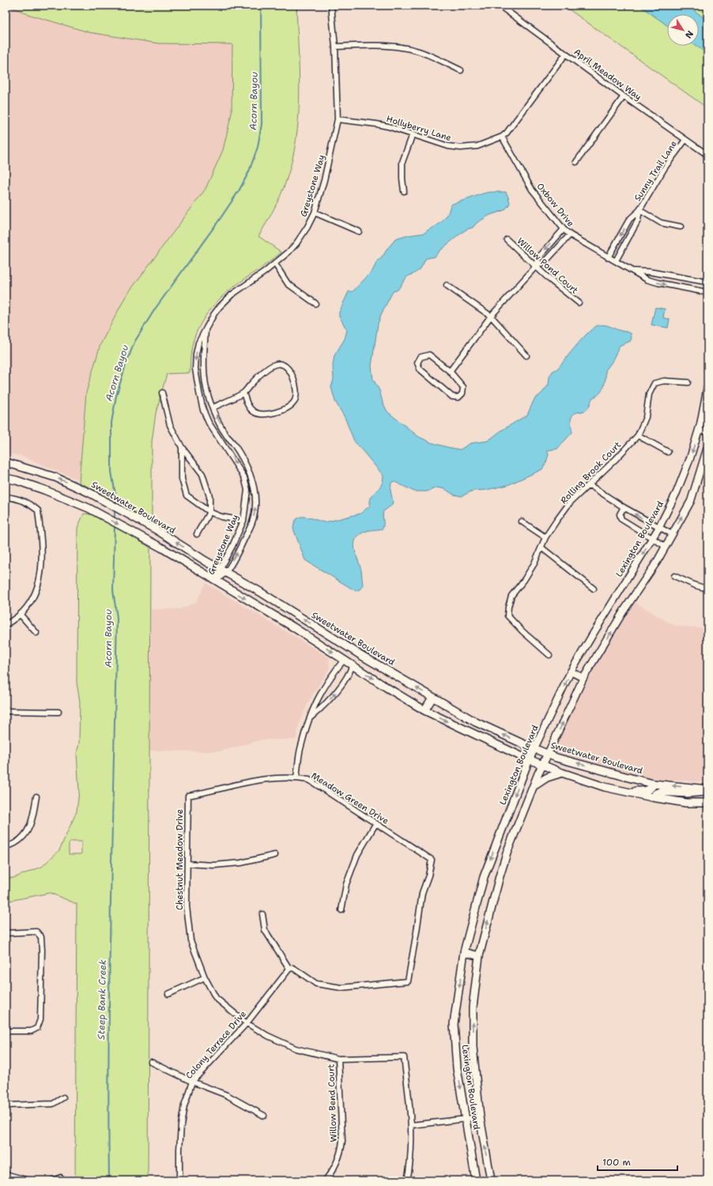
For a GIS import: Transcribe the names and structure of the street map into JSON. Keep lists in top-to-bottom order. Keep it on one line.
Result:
{"streets":{"main road":["Sweetwater Boulevard","Lexington Boulevard"],"street":["April Meadow Way","Hollyberry Lane","Sunny Trail Lane","Greystone Way","Oxbow Drive","Willow Pond Court","Rolling Brook Court","Meadow Green Drive","Chestnut Meadow Drive","Colony Terrace Drive","Willow Bend Court"]},"crossings":[["April Meadow Way","Hollyberry Lane"],["April Meadow Way","Sunny Trail Lane"],["Hollyberry Lane","Greystone Way"],["Hollyberry Lane","Oxbow Drive"],["Sunny Trail Lane","Oxbow Drive"],["Greystone Way","Sweetwater Boulevard"],["Sweetwater Boulevard","Lexington Boulevard"],["Meadow Green Drive","Chestnut Meadow Drive"],["Meadow Green Drive","Colony Terrace Drive"],["Chestnut Meadow Drive","Colony Terrace Drive"],["Chestnut Meadow Drive","Willow Bend Court"]],"water":["Acorn Bayou","Steep Bank Creek"],"scale_bar":"100 m","north":"bottom right"}
